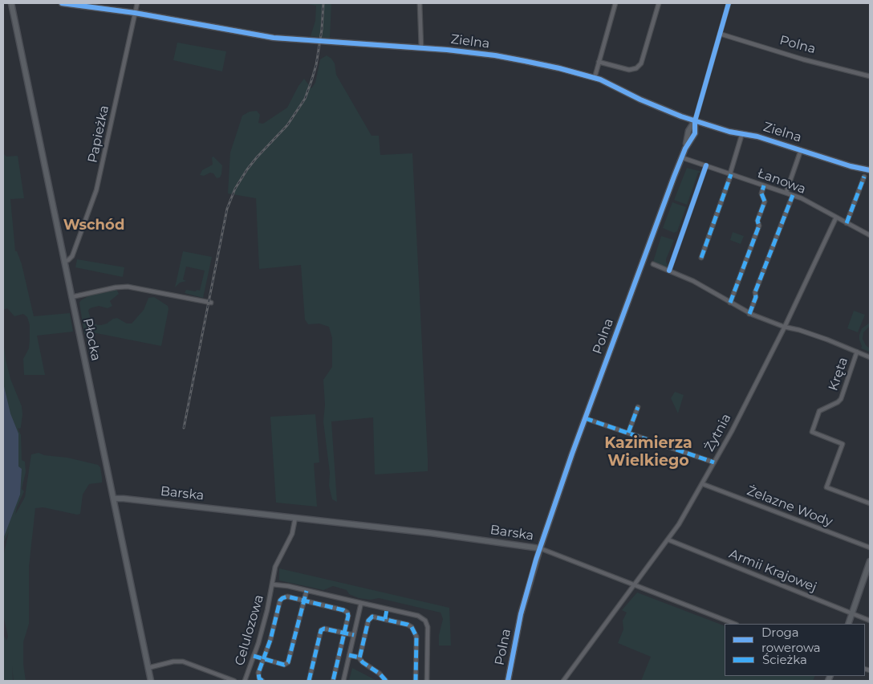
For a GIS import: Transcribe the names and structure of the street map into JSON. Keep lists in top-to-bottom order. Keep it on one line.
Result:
{"streets":{"street":["Zielna","Polna","Papieżka","Łanowa","Płocka","Kręta","Żytnia","Barska","Żelazne Wody","Armii Krajowej","Celulozowa"]},"crossings":[["Zielna","Polna"],["Zielna","Papieżka"],["Polna","Łanowa"],["Polna","Barska"],["Papieżka","Płocka"],["Łanowa","Żytnia"],["Płocka","Barska"],["Płocka","Celulozowa"],["Żytnia","Barska"],["Żytnia","Żelazne Wody"],["Żytnia","Armii Krajowej"]],"districts":["Wschód","Kazimierza Wielkiego"],"legend":["Droga rowerowa","Ścieżka"]}
